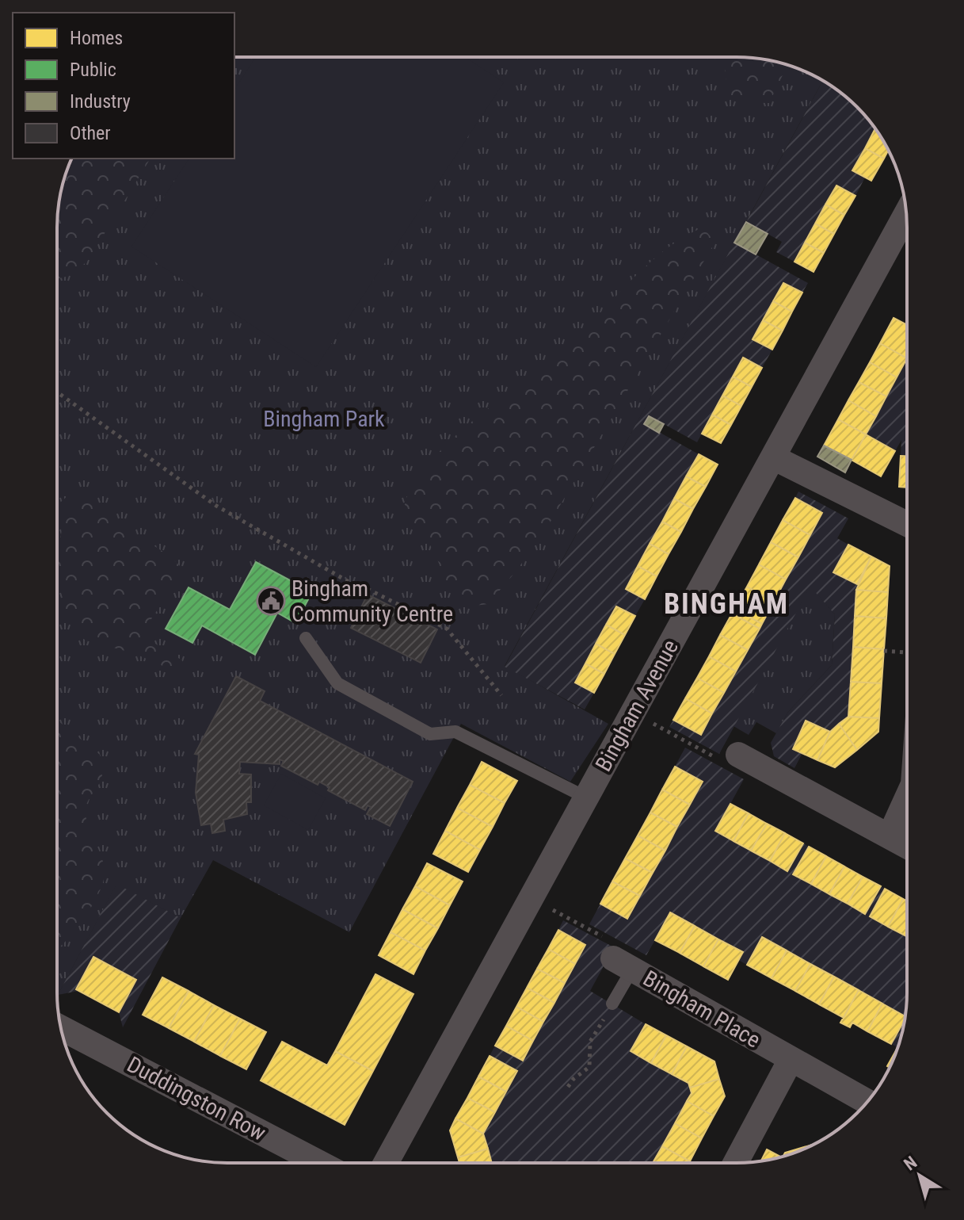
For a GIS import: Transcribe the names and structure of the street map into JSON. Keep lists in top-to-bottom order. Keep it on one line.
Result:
{"streets":{"street":["Bingham Avenue","Bingham Place","Duddingston Row"]},"districts":["BINGHAM"],"parks":["Bingham Park"],"places":{"public building":["Bingham Community Centre"]},"legend":["Homes","Public","Industry","Other"],"north":"top left"}
